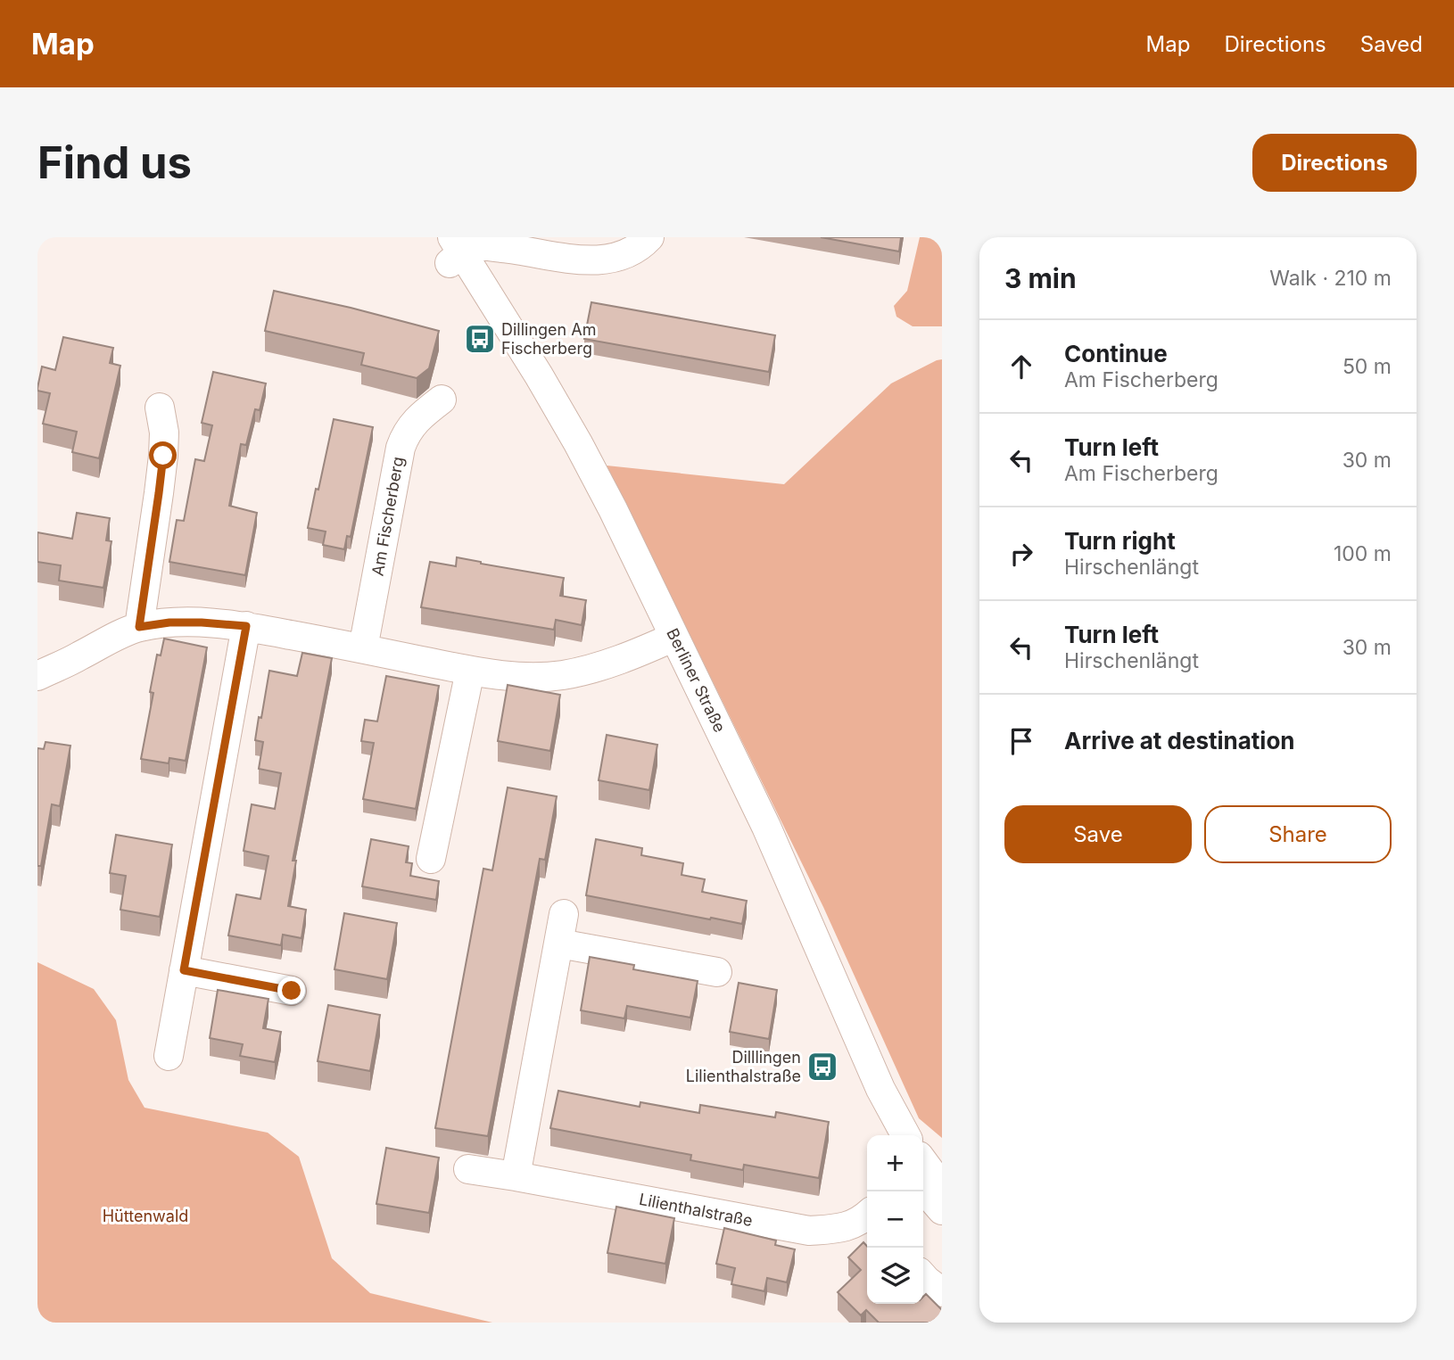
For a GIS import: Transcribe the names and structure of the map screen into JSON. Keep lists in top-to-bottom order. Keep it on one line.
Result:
{"streets":{"street":["Am Fischerberg","Berliner Straße","Lilienthalstraße"]},"parks":["Hüttenwald"],"places":{"bus stop":["Dillingen Am Fischerberg","Dilllingen Lilienthalstraße"]},"page":{"header":"Map","nav":["Map","Directions","Saved"],"buttons":["Directions",["Save","Share"]],"title":"Find us","heading":["3 min","Walk · 210 m"],"list":[["Continue","Am Fischerberg","50 m"],["Turn left","Am Fischerberg","30 m"],["Turn right","Hirschenlängt","100 m"],["Turn left","Hirschenlängt","30 m"],"Arrive at destination"],"map_buttons":["+","−"]}}
